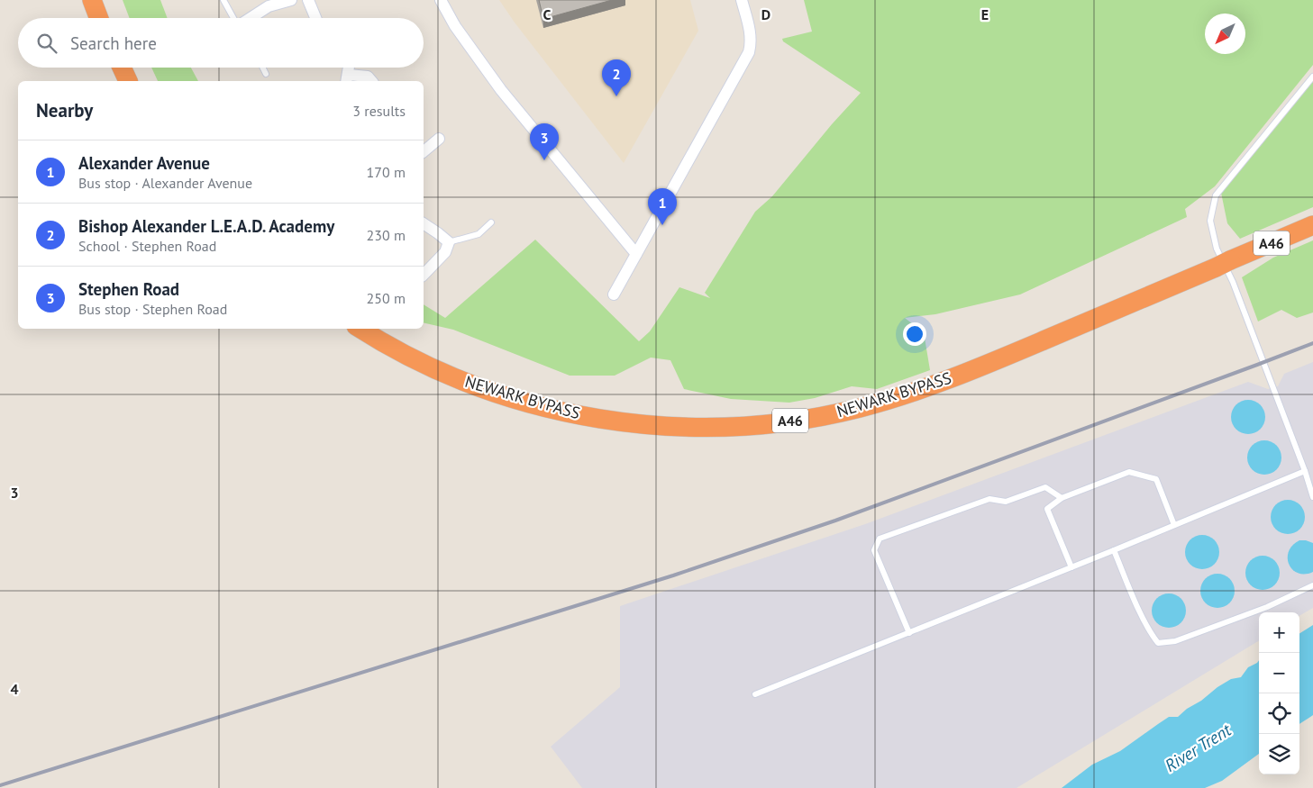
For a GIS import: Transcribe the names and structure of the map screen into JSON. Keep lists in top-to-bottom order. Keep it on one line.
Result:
{"streets":{"highway":["A46","NEWARK BYPASS"]},"water":["River Trent"],"north":"bottom left","page":{"search":"Search here","pins":["2","3","1"],"heading":["Nearby","3 results"],"list":[{"mark":"1","name":"Alexander Avenue","note":"Bus stop · Alexander Avenue","value":"170 m"},{"mark":"2","name":"Bishop Alexander L.E.A.D. Academy","note":"School · Stephen Road","value":"230 m"},{"mark":"3","name":"Stephen Road","note":"Bus stop · Stephen Road","value":"250 m"}],"map_buttons":["+","−"]},"grid":{"columns":["C","D","E"],"rows":["3","4"]}}
